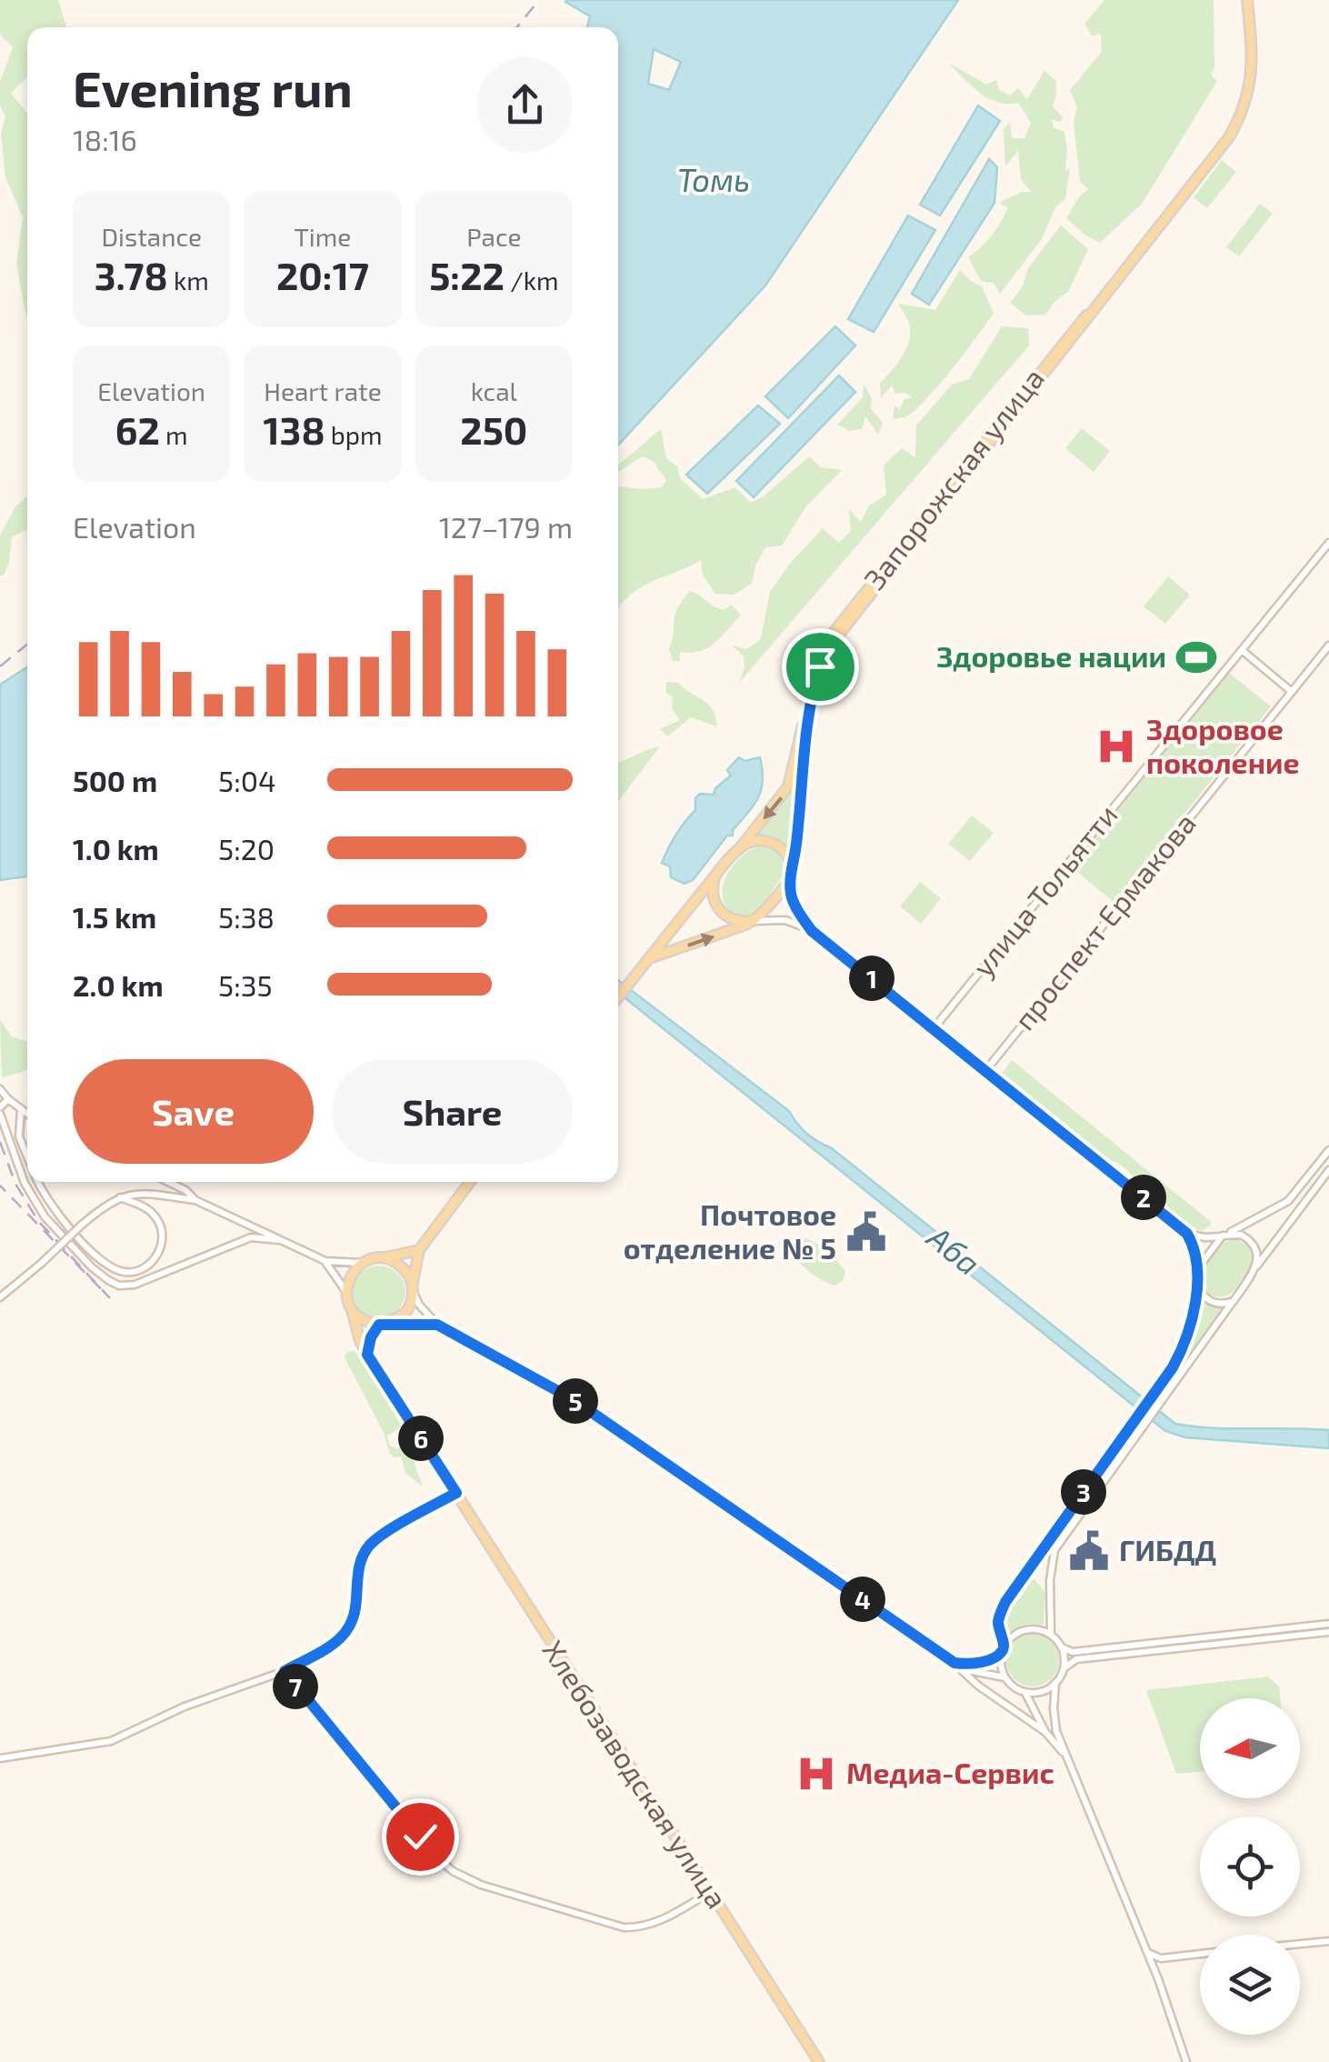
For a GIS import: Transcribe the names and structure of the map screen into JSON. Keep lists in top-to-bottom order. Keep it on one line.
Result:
{"streets":{"main road":["Запорожская улица","улица Тольятти","проспект Ермакова","Хлебозаводская улица"]},"water":["Томь","Аба"],"places":{"sports":["Здоровье нации"],"hospital":["Здоровое поколение","Медиа-Сервис"],"public building":["Почтовое отделение № 5","ГИБДД"]},"north":"left","page":{"heading":["Evening run","18:16"],"stats":[["Distance","3.78 km"],["Time","20:17"],["Pace","5:22 /km"],["Elevation","62 m"],["Heart rate","138 bpm"],["kcal","250"]],"chart":["Elevation","127–179 m"],"list":[{"name":"500 m","note":"5:04"},{"name":"1.0 km","note":"5:20"},{"name":"1.5 km","note":"5:38"},{"name":"2.0 km","note":"5:35"}],"pins":["1","2","5","6","3","4","7"],"buttons":["Save","Share"]}}
